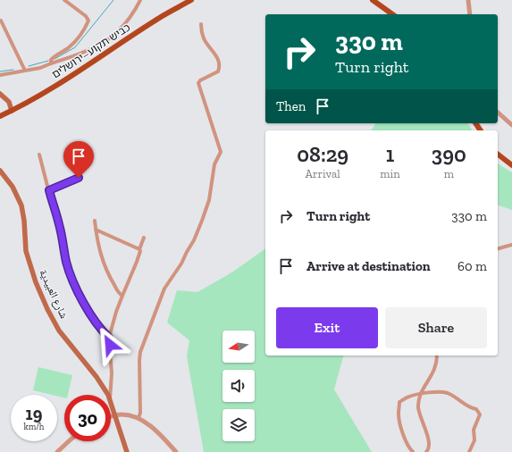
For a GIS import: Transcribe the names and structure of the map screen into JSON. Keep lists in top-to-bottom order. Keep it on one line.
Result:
{"streets":{"main road":["כביש תקוע–ירושלים","شارع العبيدية"]},"north":"left","page":{"turn":["330 m","Turn right"],"then":"Then","eta":["08:29","Arrival","1","min","390","m"],"list":[{"name":"Turn right","value":"330 m"},{"name":"Arrive at destination","value":"60 m"}],"buttons":["Exit","Share"],"speed":"19 km/h","limit":"30"}}
